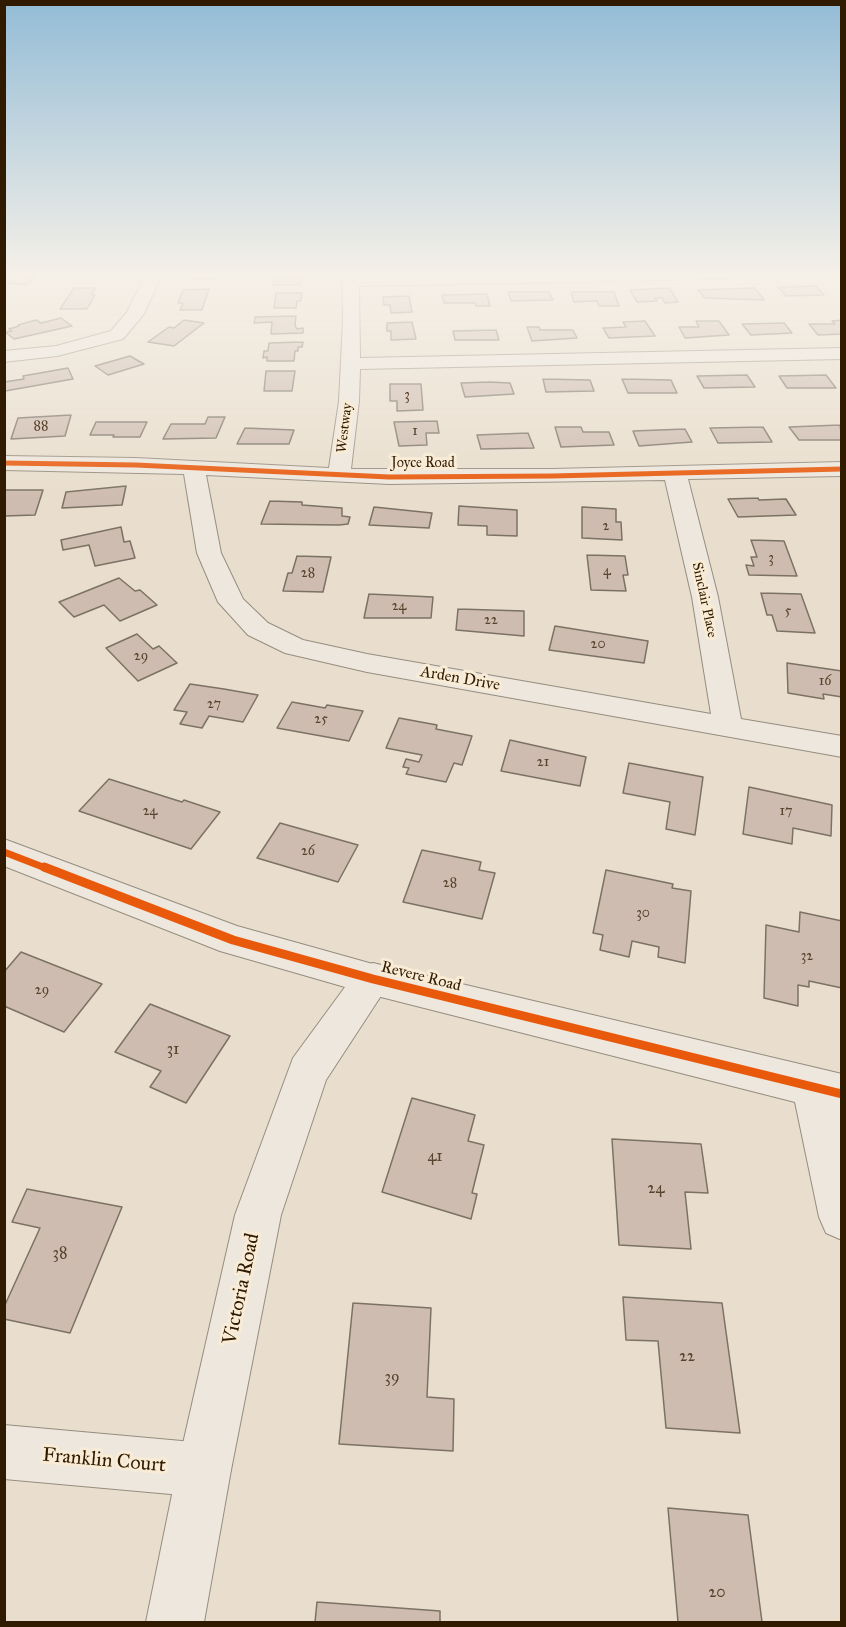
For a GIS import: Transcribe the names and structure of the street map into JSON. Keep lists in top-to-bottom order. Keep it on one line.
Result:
{"streets":{"street":["Westway","Joyce Road","Sinclair Place","Arden Drive","Revere Road","Victoria Road","Franklin Court"]},"crossings":[["Westway","Joyce Road"],["Joyce Road","Sinclair Place"],["Joyce Road","Arden Drive"],["Sinclair Place","Arden Drive"],["Revere Road","Victoria Road"],["Victoria Road","Franklin Court"]],"house_numbers":["3","88","1","2","3","4","28","24","5","22","20","29","16","27","25","21","24","17","26","28","30","32","29","31","41","24","38","22","39","20"]}
